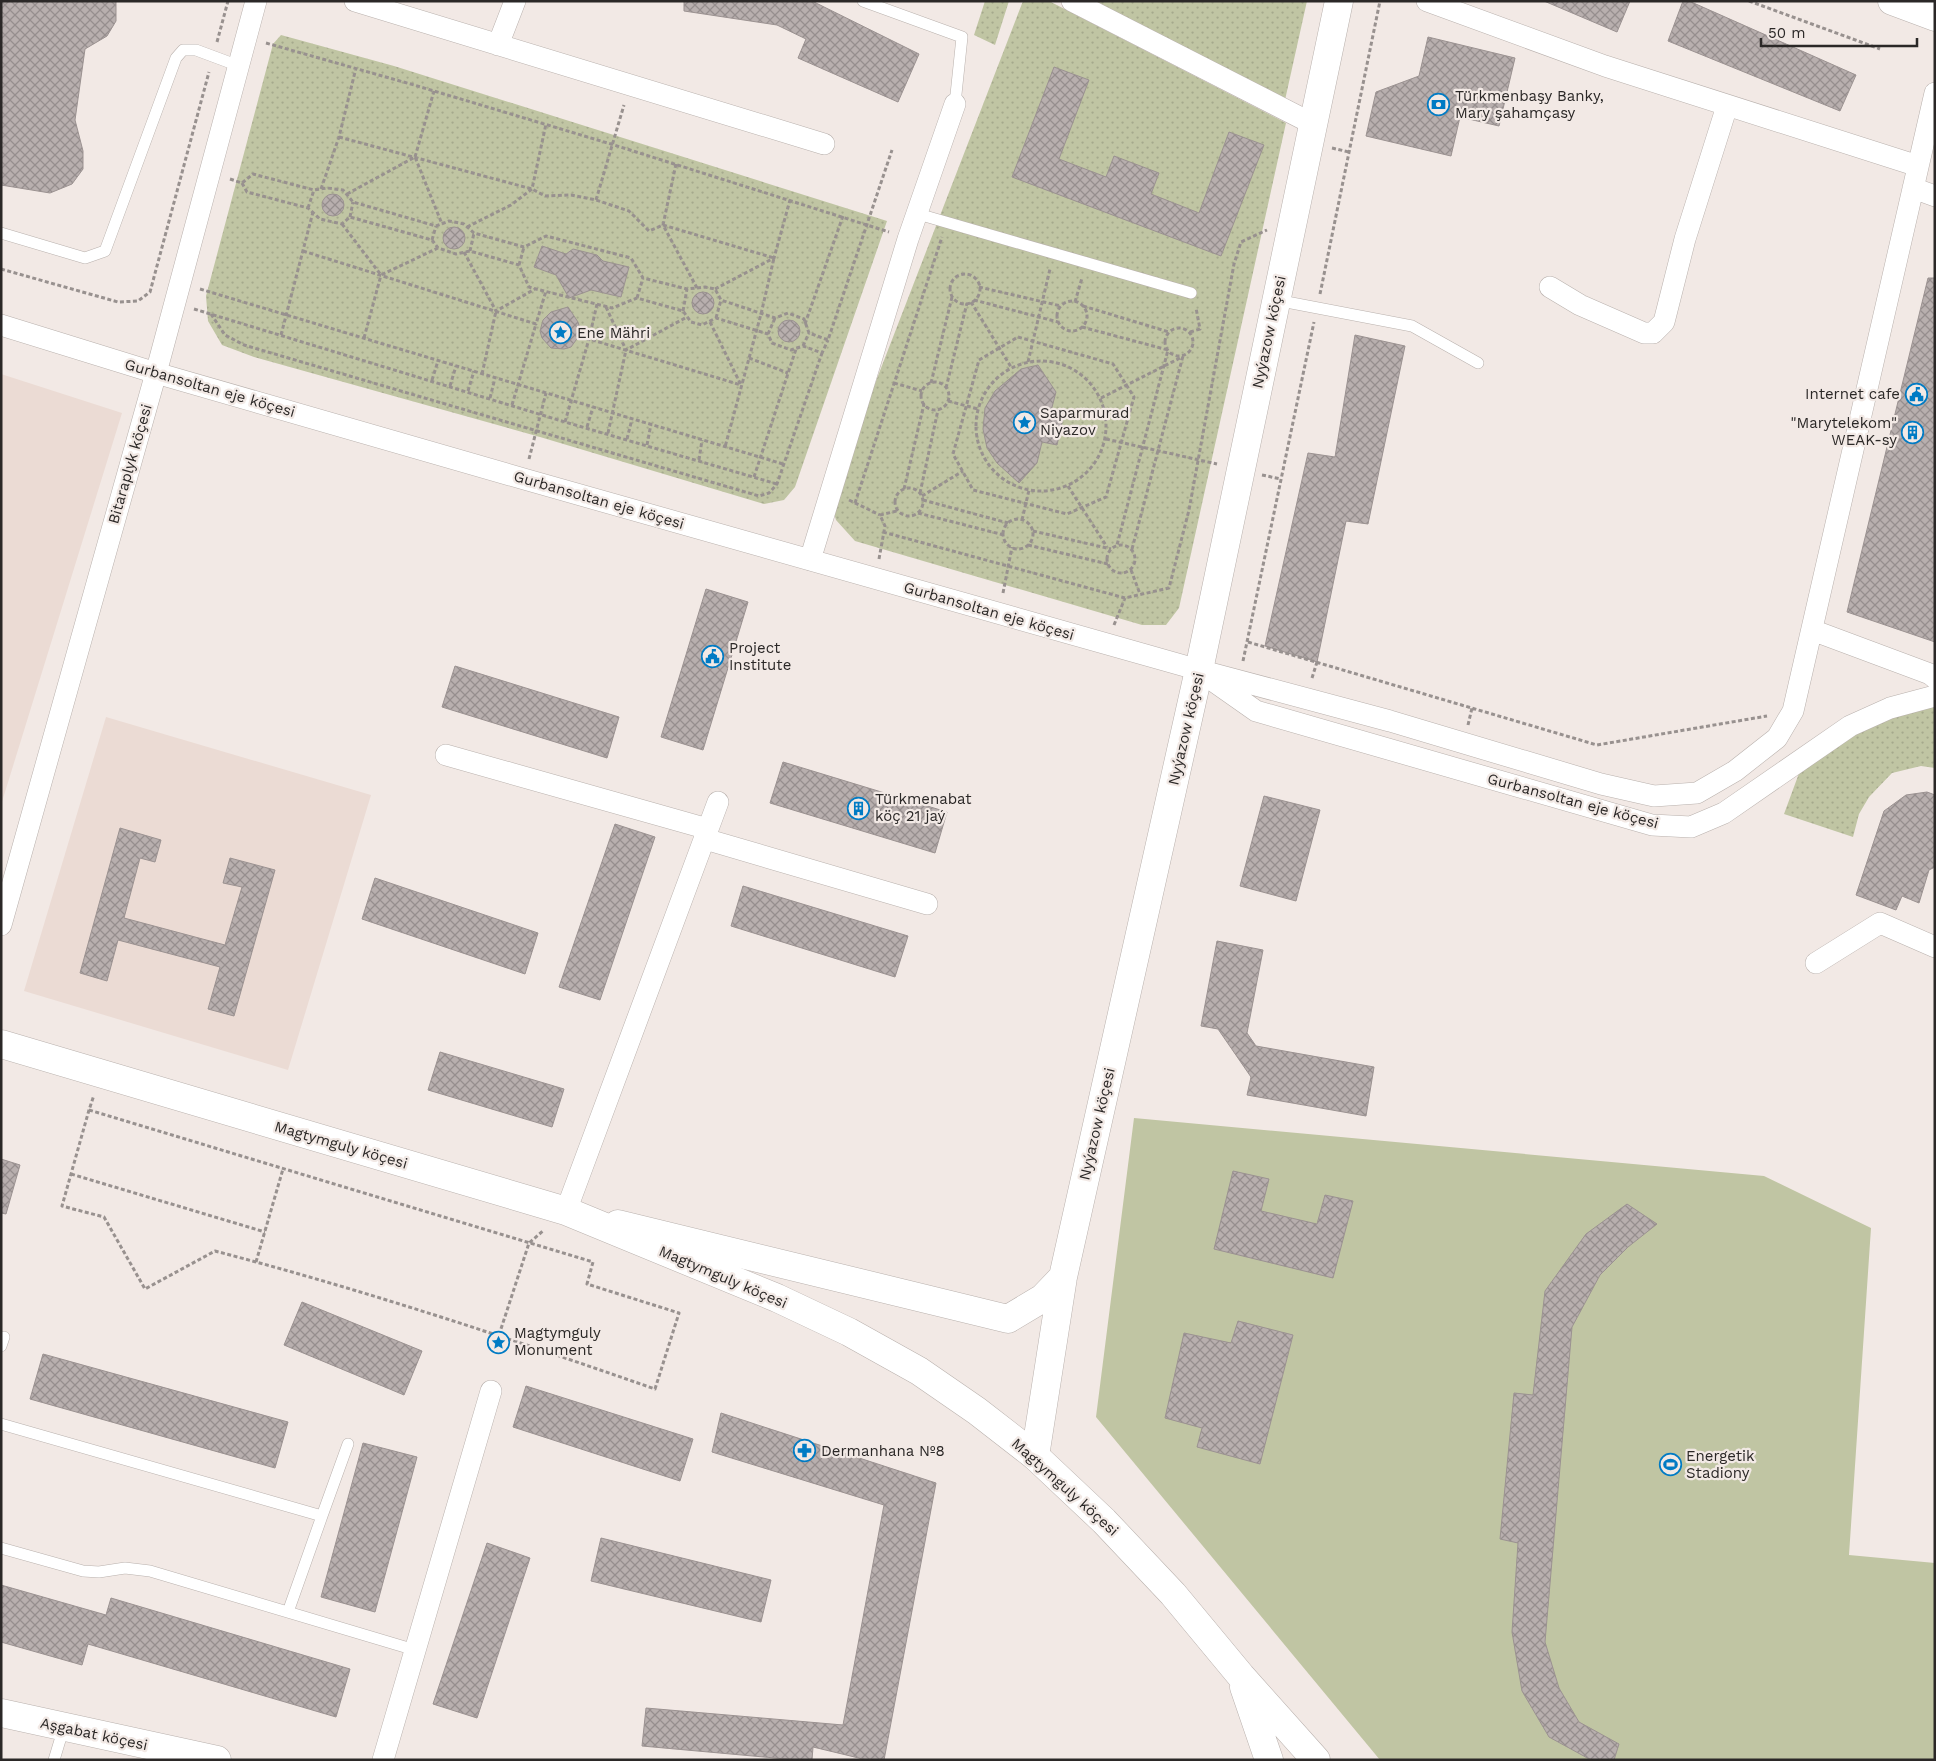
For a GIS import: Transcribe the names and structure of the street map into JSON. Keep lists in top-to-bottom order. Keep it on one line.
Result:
{"streets":{"street":["Nyýazow köçesi","Gurbansoltan eje köçesi","Bitaraplyk köçesi","Magtymguly köçesi","Aşgabat köçesi"]},"crossings":[["Nyýazow köçesi","Gurbansoltan eje köçesi"],["Nyýazow köçesi","Magtymguly köçesi"],["Gurbansoltan eje köçesi","Bitaraplyk köçesi"]],"places":{"bank":["Türkmenbaşy Banky, Mary şahamçasy"],"place":["Ene Mähri","Saparmurad Niyazov","Magtymguly Monument"],"public building":["Internet cafe","Project Institute"],"building":["\"Marytelekom\" WEAK-sy","Türkmenabat köç 21 jaý"],"pharmacy":["Dermanhana №8"],"sports":["Energetik Stadiony"]},"scale_bar":"50 m"}
